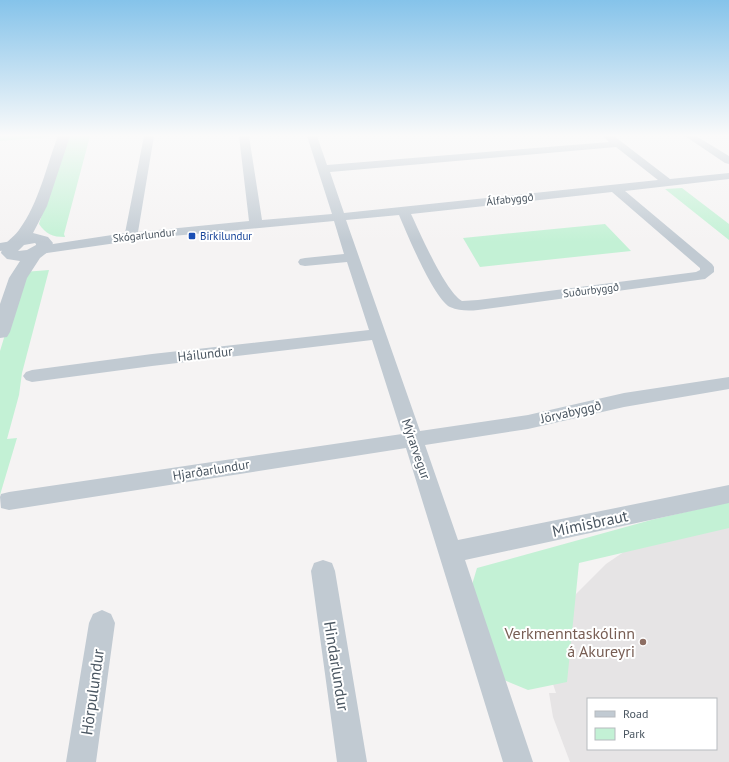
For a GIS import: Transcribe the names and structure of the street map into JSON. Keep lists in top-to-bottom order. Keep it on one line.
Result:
{"streets":{"street":["Álfabyggð","Skógarlundur","Suðurbyggð","Háilundur","Jörvabyggð","Mýrarvegur","Hjarðarlundur","Mímisbraut","Hindarlundur","Hörpulundur"]},"crossings":[["Álfabyggð","Skógarlundur"],["Álfabyggð","Suðurbyggð"],["Álfabyggð","Mýrarvegur"],["Skógarlundur","Mýrarvegur"],["Háilundur","Mýrarvegur"],["Jörvabyggð","Mýrarvegur"],["Jörvabyggð","Hjarðarlundur"],["Mýrarvegur","Hjarðarlundur"],["Mýrarvegur","Mímisbraut"]],"places":{"transit":["Birkilundur"],"other":["Verkmenntaskólinn á Akureyri"]},"legend":["Road","Park"]}
